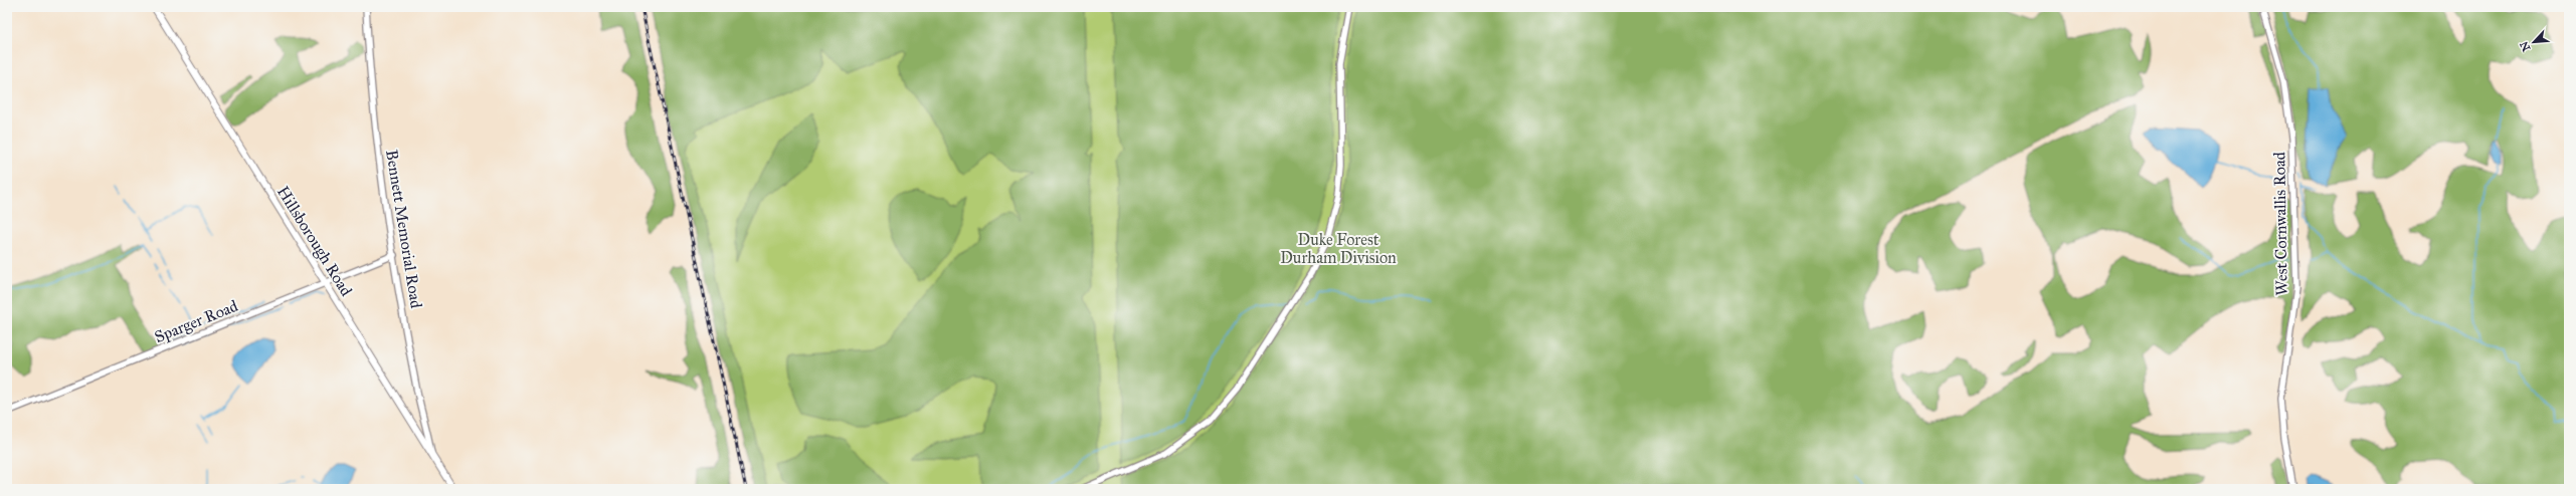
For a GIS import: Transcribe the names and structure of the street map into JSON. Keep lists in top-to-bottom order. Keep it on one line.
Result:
{"streets":{"main road":["Hillsborough Road"],"street":["West Cornwallis Road","Bennett Memorial Road","Sparger Road"]},"crossings":[["Bennett Memorial Road","Hillsborough Road"],["Bennett Memorial Road","Sparger Road"],["Hillsborough Road","Sparger Road"]],"parks":["Duke Forest Durham Division"],"north":"bottom left"}
